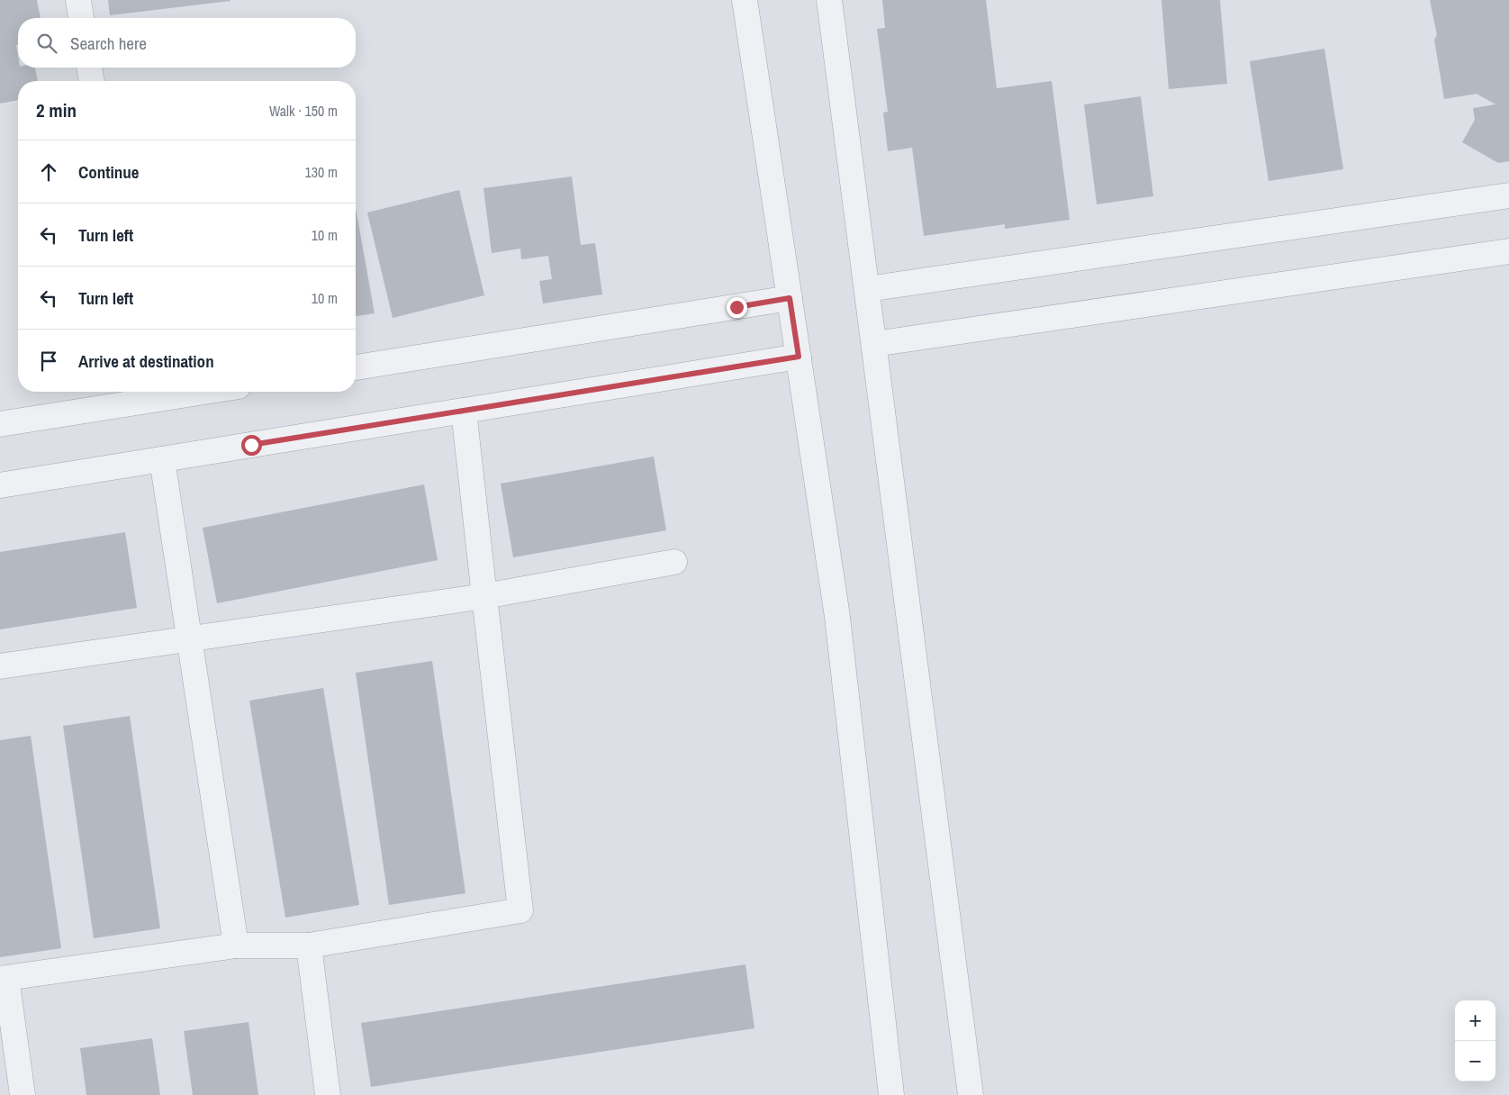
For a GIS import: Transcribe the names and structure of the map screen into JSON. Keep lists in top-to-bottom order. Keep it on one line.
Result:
{"page":{"search":"Search here","heading":["2 min","Walk · 150 m"],"list":[["Continue","130 m"],["Turn left","10 m"],["Turn left","10 m"],"Arrive at destination"],"map_buttons":["+","−"]}}
